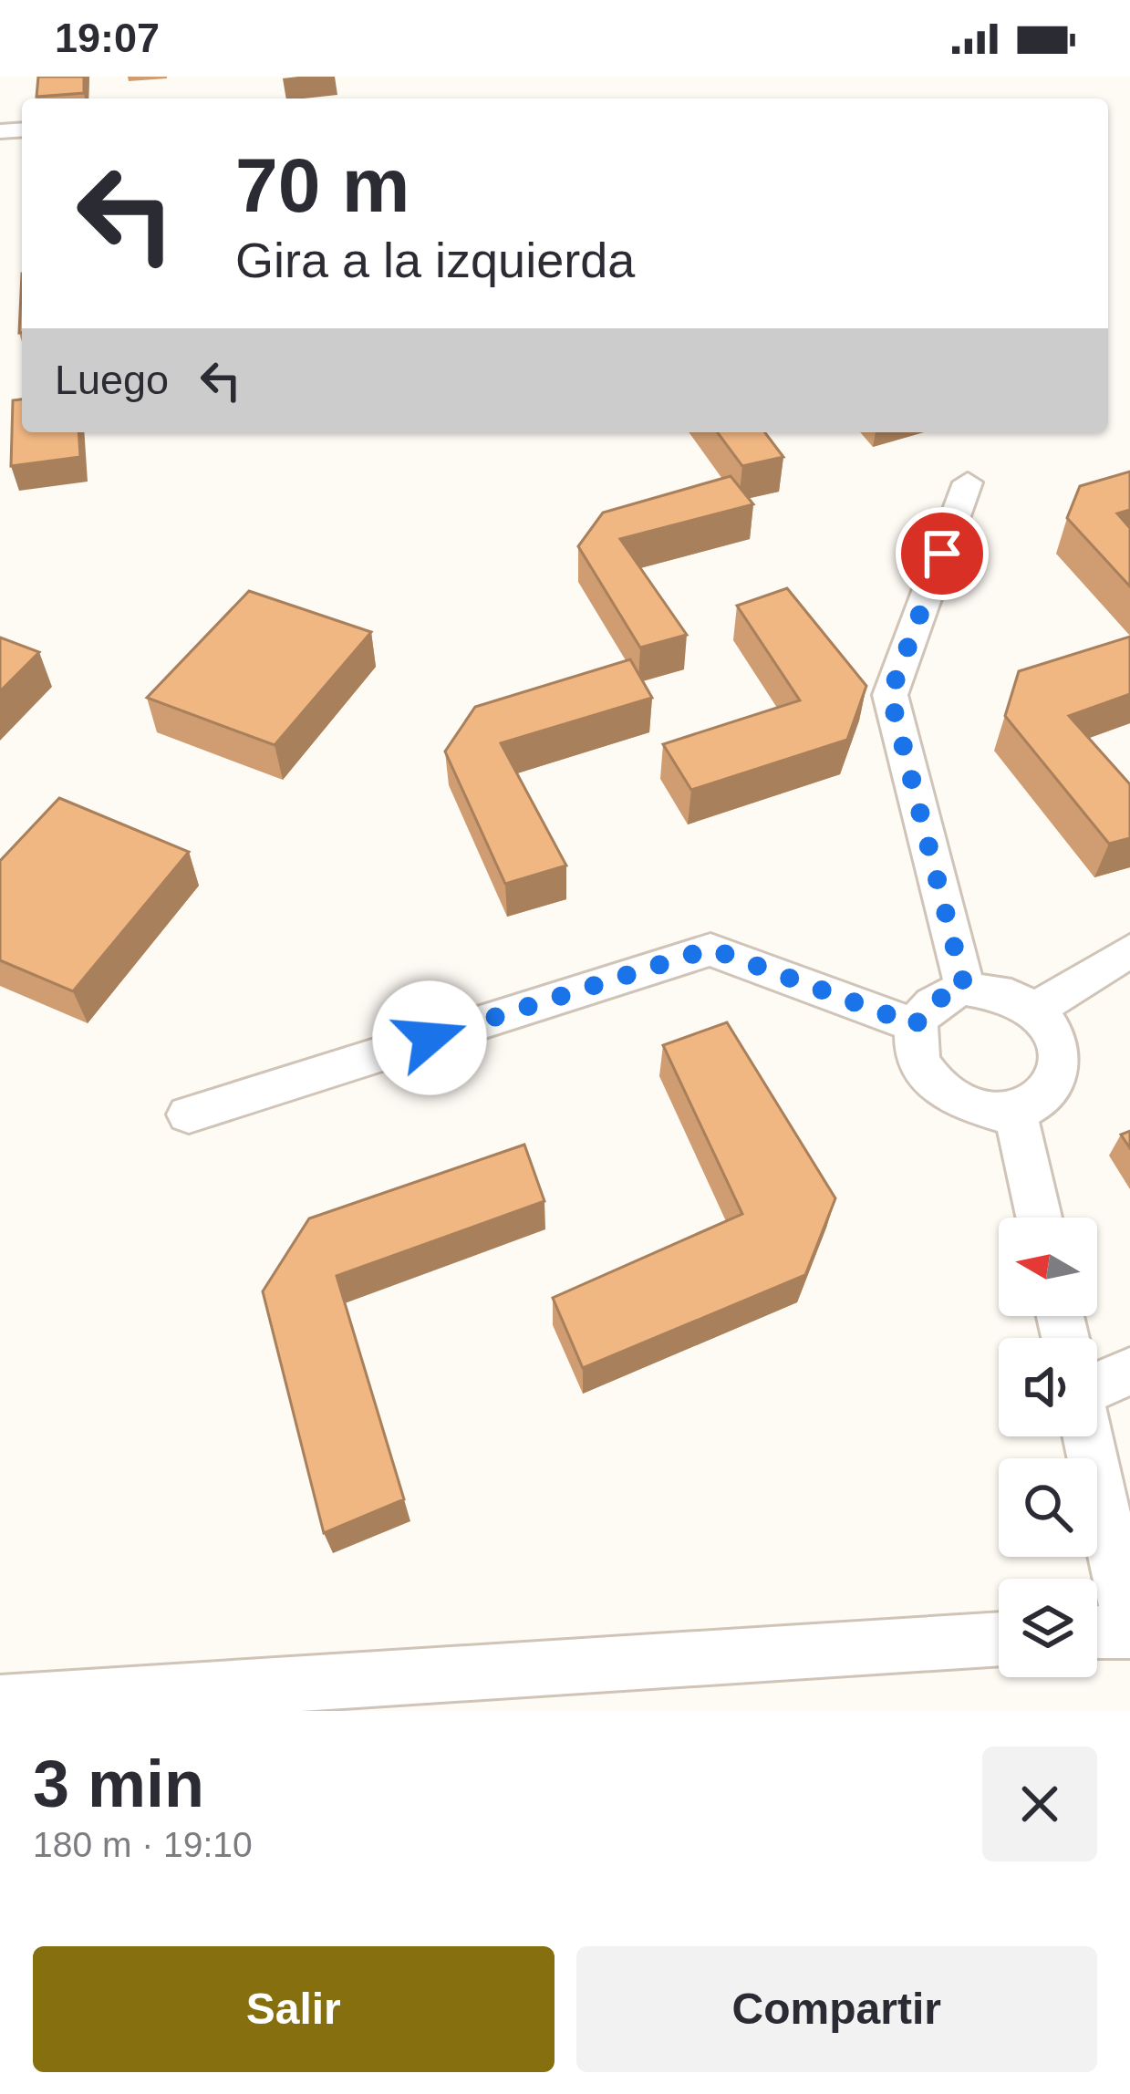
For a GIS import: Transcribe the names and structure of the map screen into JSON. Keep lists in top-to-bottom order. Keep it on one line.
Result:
{"north":"left","page":{"status":"19:07","turn":["70 m","Gira a la izquierda"],"then":"Luego","heading":["3 min","180 m · 19:10"],"buttons":["Salir","Compartir"]}}
